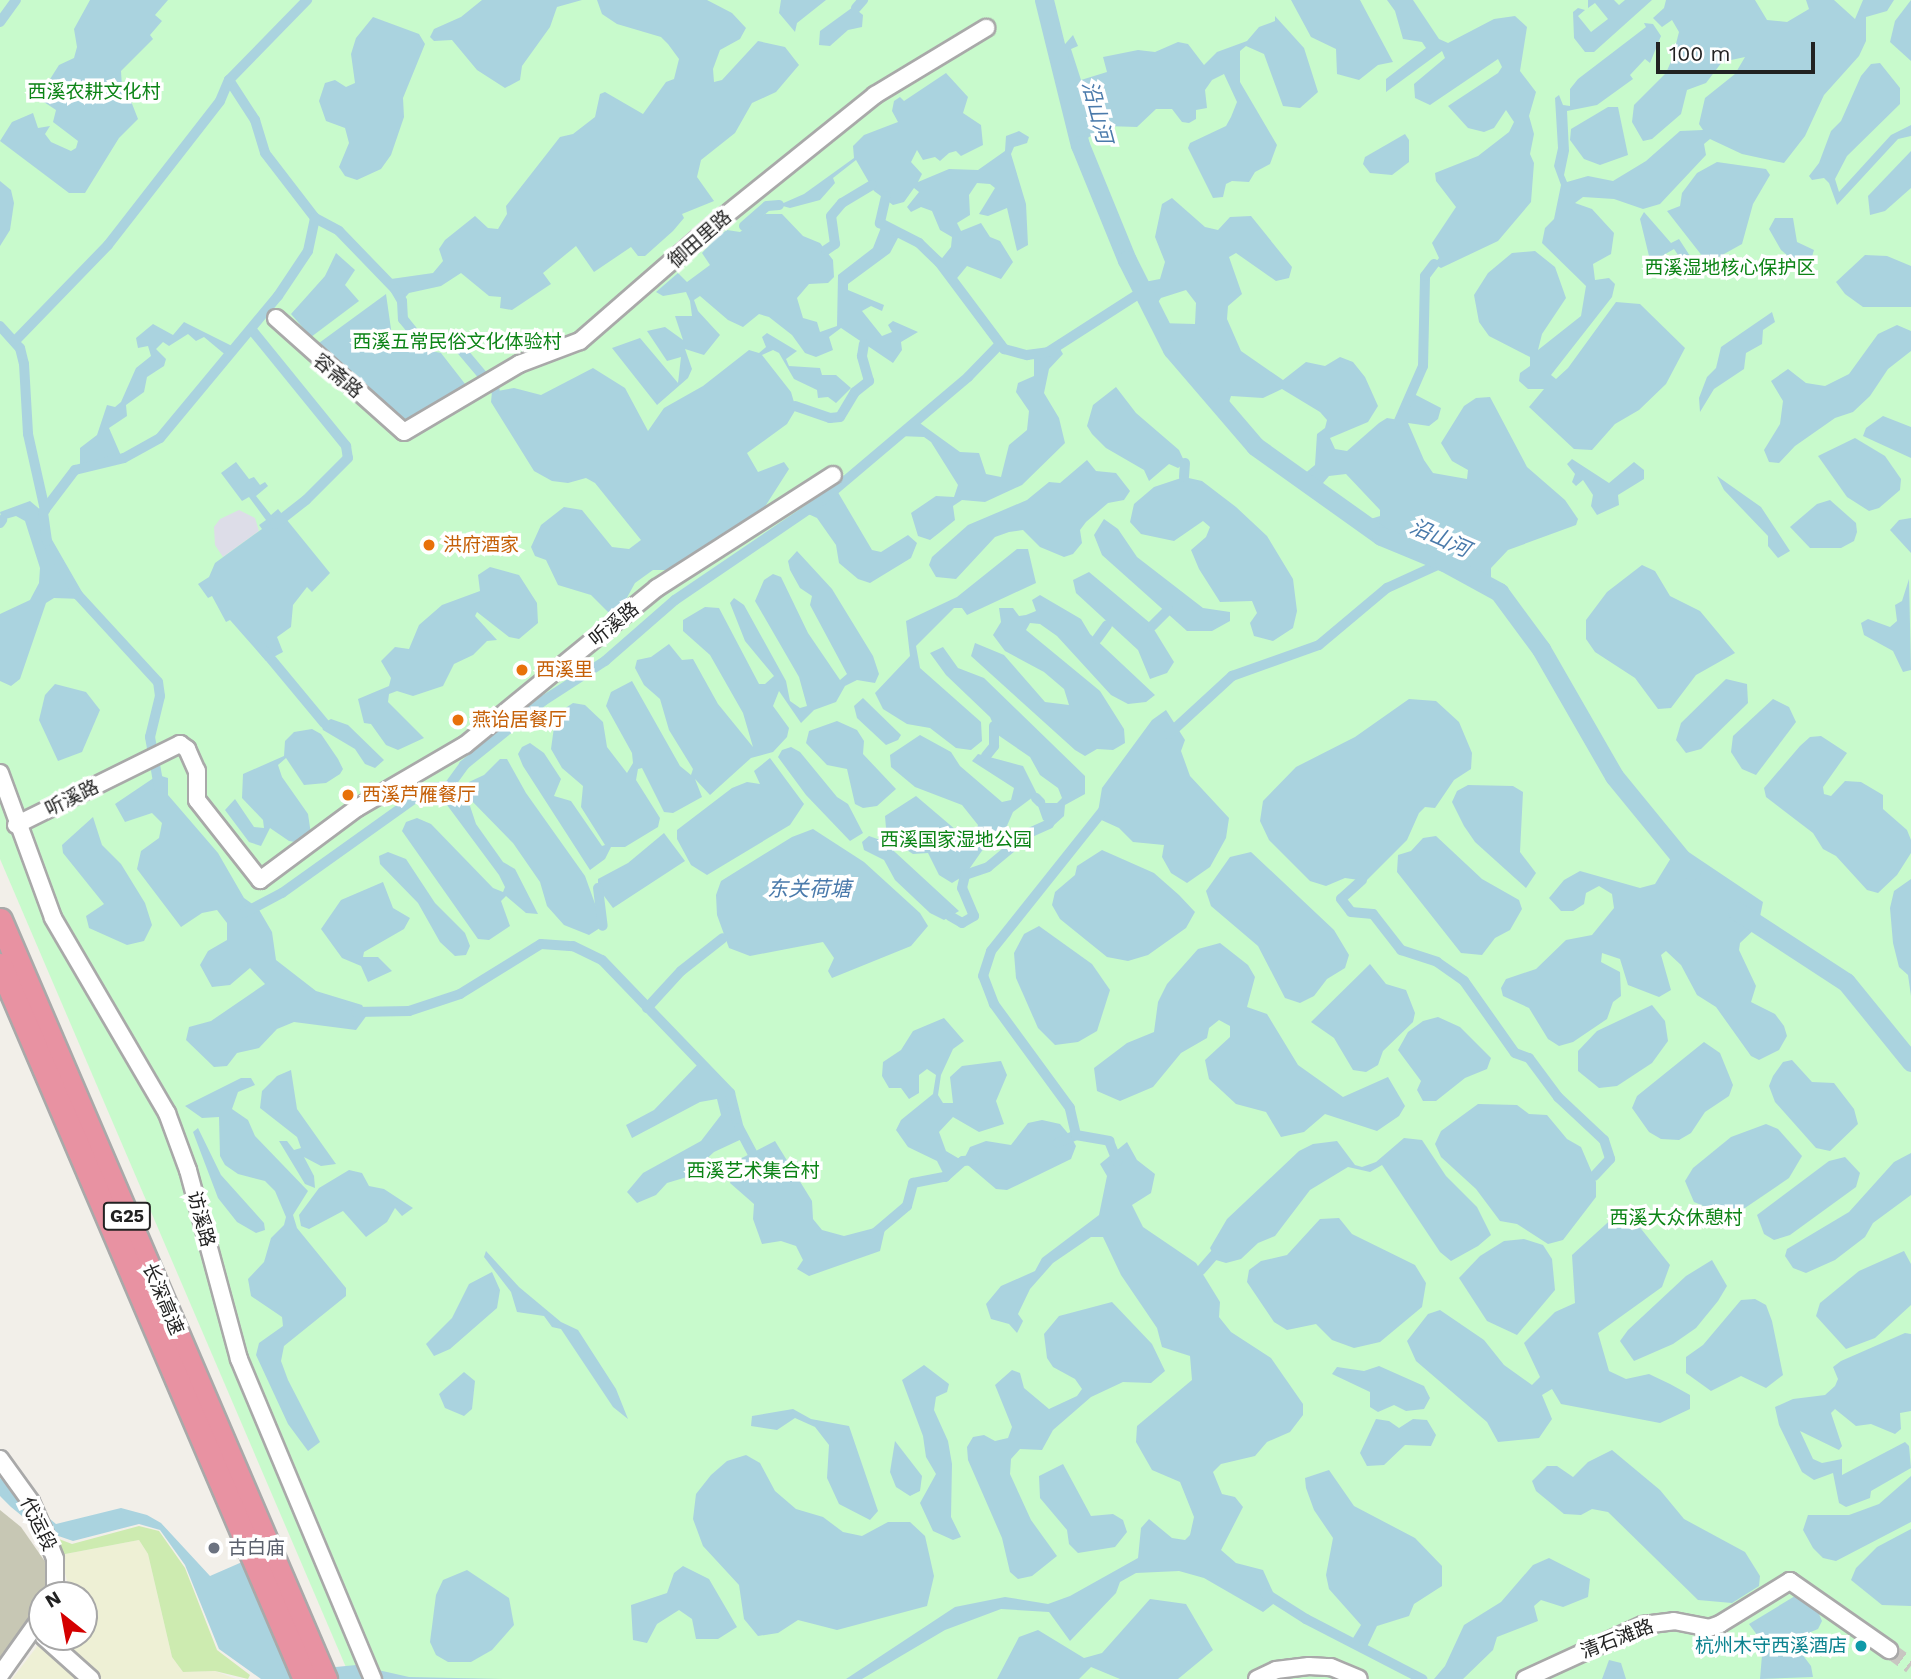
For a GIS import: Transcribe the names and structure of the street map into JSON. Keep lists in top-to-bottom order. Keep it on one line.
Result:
{"streets":{"highway":["G25","长深高速"],"street":["御田里路","容斋路","听溪路","访溪路","代运段","清石滩路"]},"crossings":[["御田里路","容斋路"],["听溪路","访溪路"]],"water":["沿山河","东关荷塘"],"parks":["西溪农耕文化村","西溪湿地核心保护区","西溪五常民俗文化体验村","西溪国家湿地公园","西溪艺术集合村","西溪大众休憩村"],"places":["洪府酒家","西溪里","燕诒居餐厅","西溪芦雁餐厅","古白庙","杭州木守西溪酒店"],"scale_bar":"100 m","north":"top left"}
